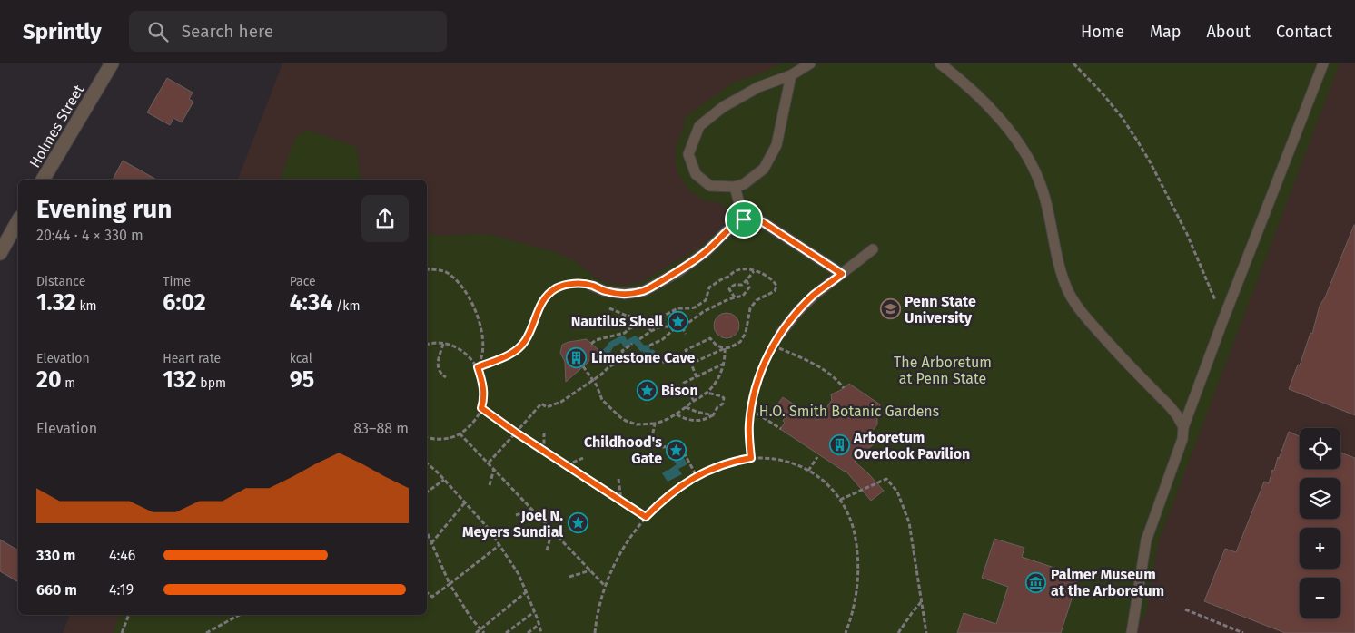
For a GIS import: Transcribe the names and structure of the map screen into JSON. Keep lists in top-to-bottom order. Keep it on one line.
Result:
{"streets":{"street":["Holmes Street"]},"parks":["The Arboretum at Penn State","H.O. Smith Botanic Gardens"],"places":{"school or university":["Penn State University"],"place":["Nautilus Shell","Bison","Childhood's Gate","Joel N. Meyers Sundial"],"building":["Limestone Cave","Arboretum Overlook Pavilion"],"museum":["Palmer Museum at the Arboretum"]},"page":{"header":"Sprintly","search":"Search here","nav":["Home","Map","About","Contact"],"heading":["Evening run","20:44 · 4 × 330 m"],"stats":[["Distance","1.32 km"],["Time","6:02"],["Pace","4:34 /km"],["Elevation","20 m"],["Heart rate","132 bpm"],["kcal","95"]],"chart":["Elevation","83–88 m"],"map_buttons":["+","−"],"list":[{"name":"330 m","note":"4:46"},{"name":"660 m","note":"4:19"}]}}
